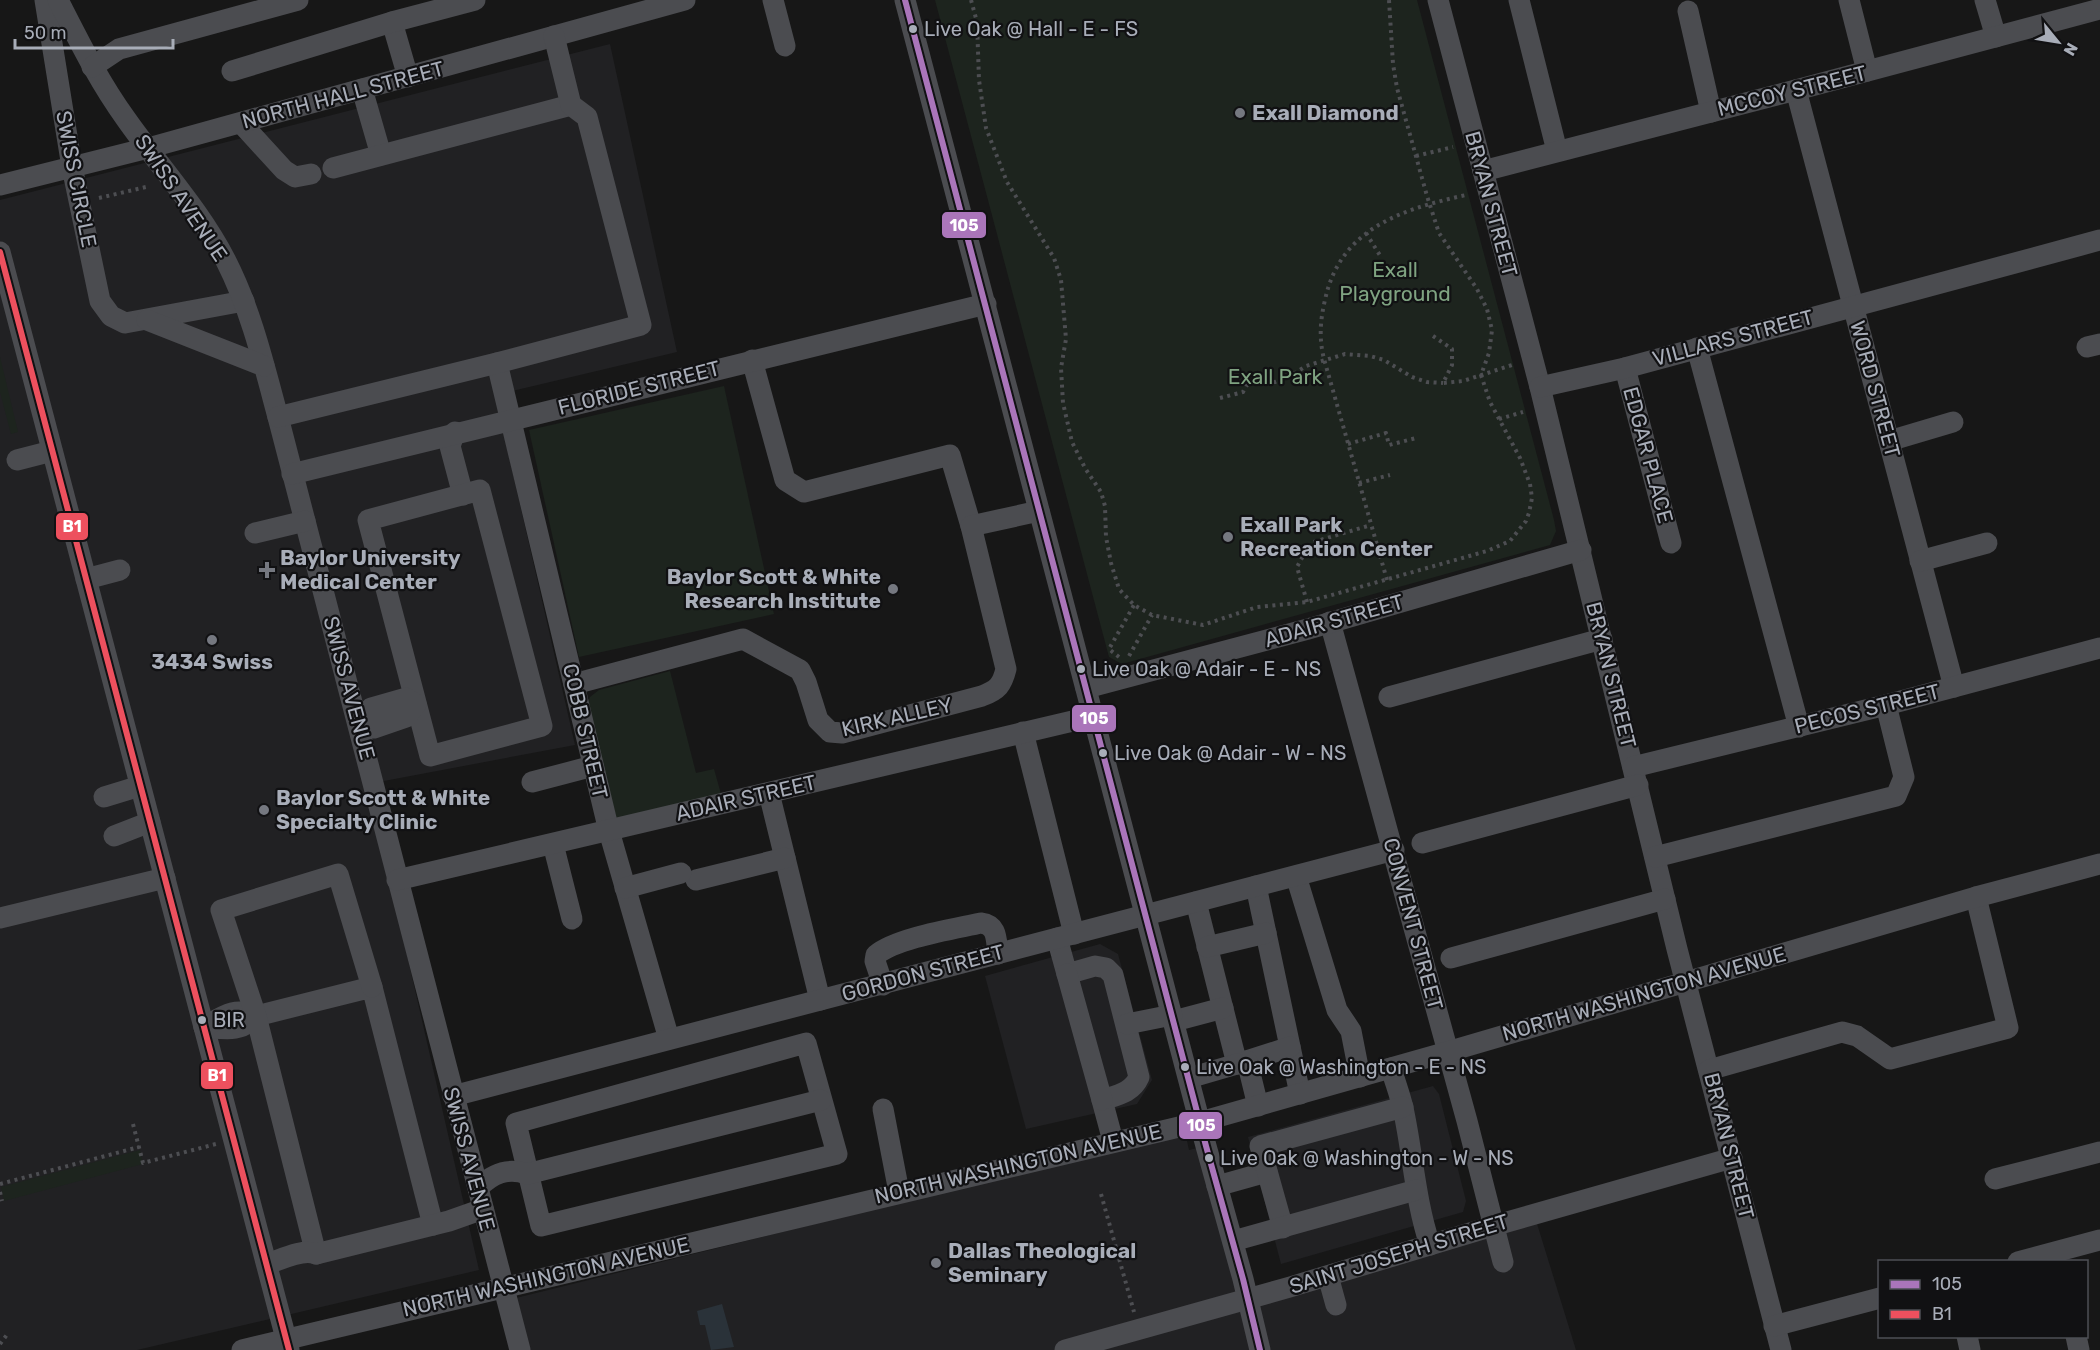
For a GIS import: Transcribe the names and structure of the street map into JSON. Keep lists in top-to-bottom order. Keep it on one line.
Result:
{"streets":{"street":["MCCOY STREET","NORTH HALL STREET","SWISS CIRCLE","SWISS AVENUE","BRYAN STREET","VILLARS STREET","FLORIDE STREET","WORD STREET","EDGAR PLACE","ADAIR STREET","PECOS STREET","KIRK ALLEY","COBB STREET","CONVENT STREET","GORDON STREET","NORTH WASHINGTON AVENUE","SAINT JOSEPH STREET"]},"crossings":[["MCCOY STREET","BRYAN STREET"],["MCCOY STREET","WORD STREET"],["NORTH HALL STREET","SWISS CIRCLE"],["NORTH HALL STREET","SWISS AVENUE"],["SWISS CIRCLE","SWISS AVENUE"],["SWISS AVENUE","FLORIDE STREET"],["SWISS AVENUE","ADAIR STREET"],["SWISS AVENUE","GORDON STREET"],["SWISS AVENUE","NORTH WASHINGTON AVENUE"],["BRYAN STREET","VILLARS STREET"],["BRYAN STREET","ADAIR STREET"],["BRYAN STREET","PECOS STREET"],["BRYAN STREET","NORTH WASHINGTON AVENUE"],["BRYAN STREET","SAINT JOSEPH STREET"],["VILLARS STREET","WORD STREET"],["VILLARS STREET","EDGAR PLACE"],["FLORIDE STREET","COBB STREET"],["WORD STREET","PECOS STREET"],["ADAIR STREET","COBB STREET"],["ADAIR STREET","CONVENT STREET"],["KIRK ALLEY","COBB STREET"],["COBB STREET","GORDON STREET"],["CONVENT STREET","GORDON STREET"],["CONVENT STREET","NORTH WASHINGTON AVENUE"],["CONVENT STREET","SAINT JOSEPH STREET"]],"parks":["Exall Playground","Exall Park"],"places":{"other":["Live Oak @ Hall - E - FS","Exall Diamond","Exall Park Recreation Center","Baylor Scott & White Research Institute","3434 Swiss","Live Oak @ Adair - E - NS","Live Oak @ Adair - W - NS","Baylor Scott & White Specialty Clinic","BIR","Live Oak @ Washington - E - NS","Live Oak @ Washington - W - NS","Dallas Theological Seminary"],"health":["Baylor University Medical Center"]},"lines":["transit line 105","transit line B1"],"legend":["105","B1"],"scale_bar":"50 m","north":"bottom right"}
